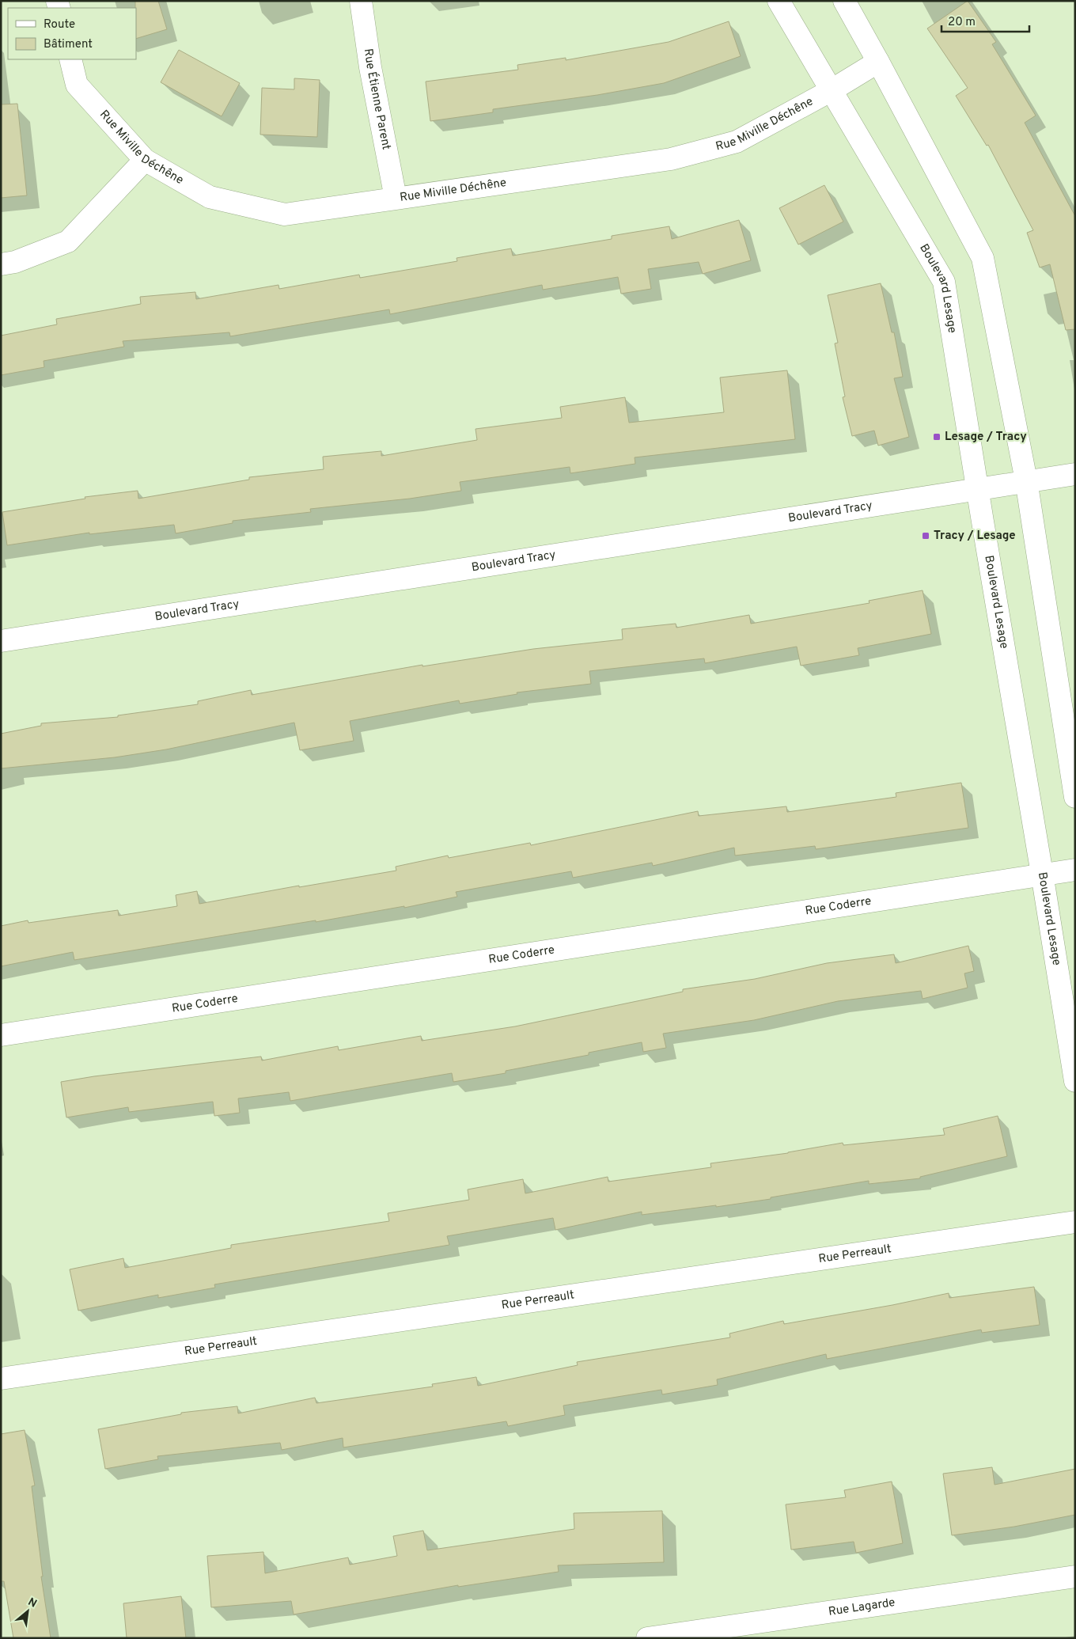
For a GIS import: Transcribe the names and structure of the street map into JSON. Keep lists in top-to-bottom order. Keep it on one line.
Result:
{"streets":{"street":["Rue Étienne Parent","Rue Miville Déchêne","Boulevard Lesage","Boulevard Tracy","Rue Coderre","Rue Perreault","Rue Lagarde"]},"crossings":[["Rue Étienne Parent","Rue Miville Déchêne"],["Rue Miville Déchêne","Boulevard Lesage"],["Boulevard Lesage","Boulevard Tracy"],["Boulevard Lesage","Rue Coderre"]],"places":{"transit":["Lesage / Tracy","Tracy / Lesage"]},"legend":["Route","Bâtiment"],"scale_bar":"20 m","north":"top right"}
